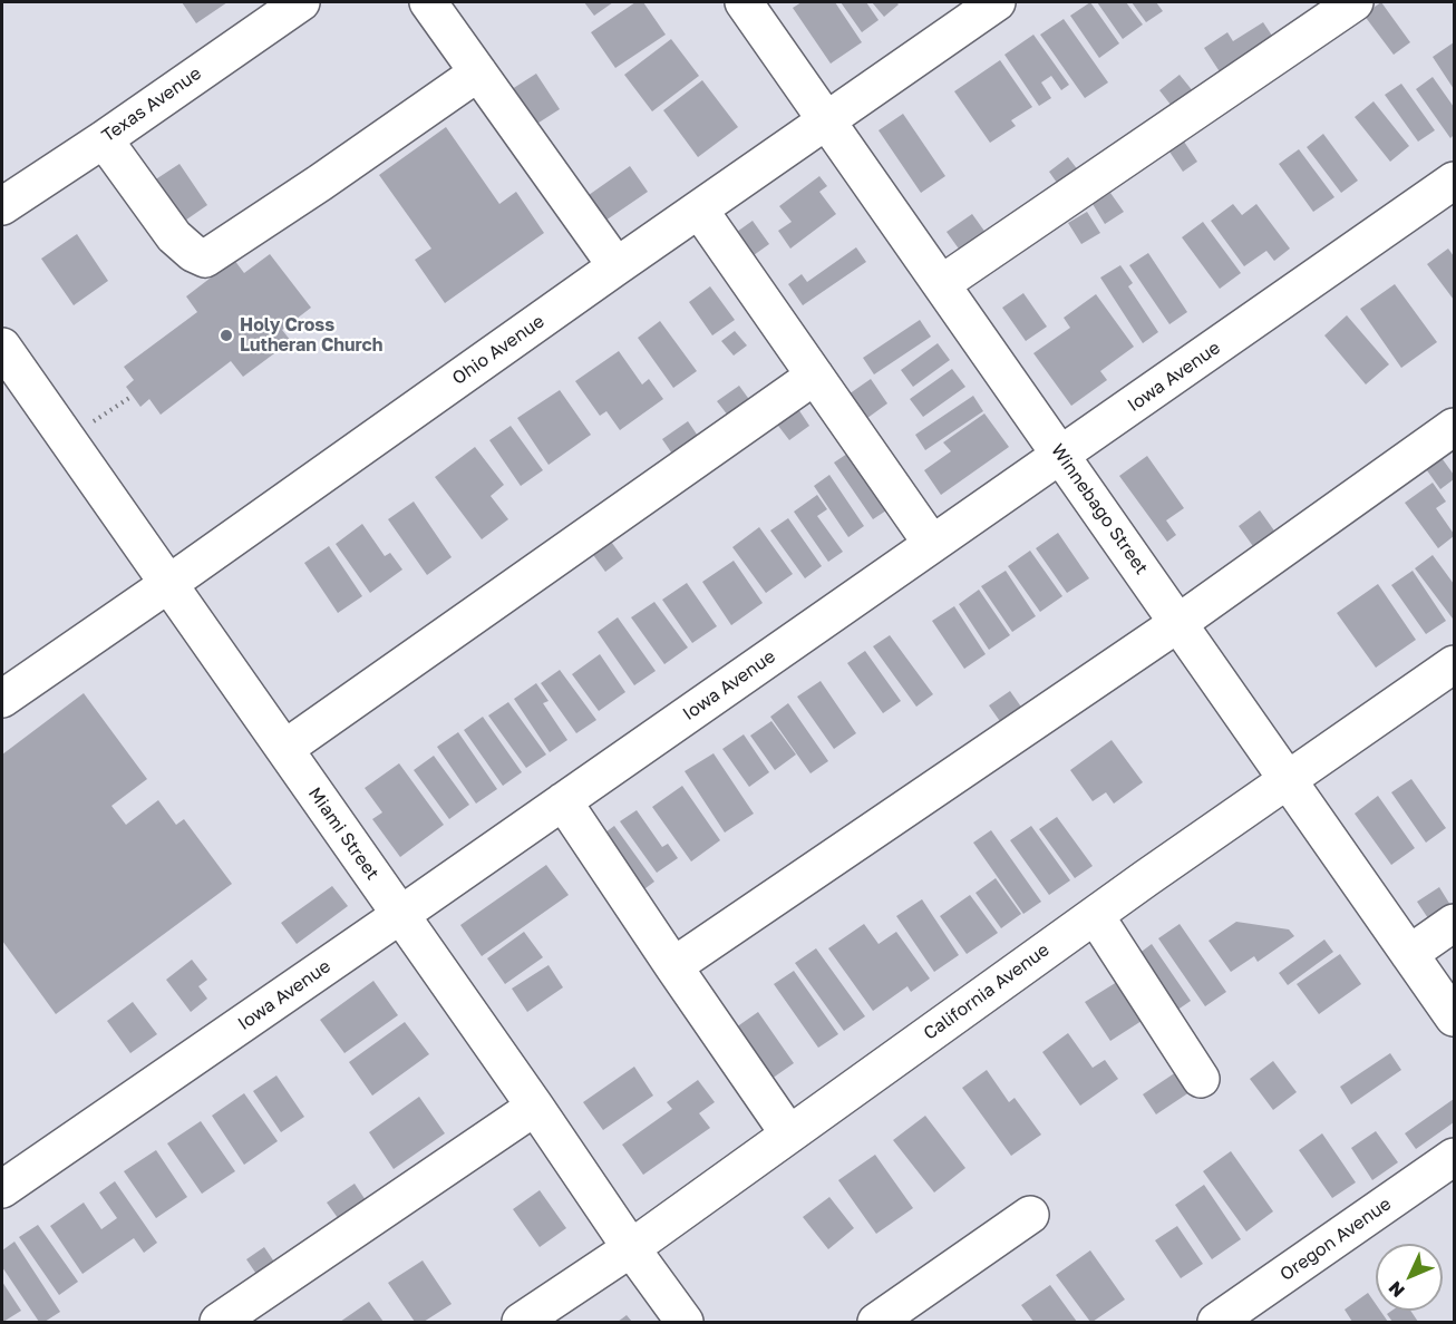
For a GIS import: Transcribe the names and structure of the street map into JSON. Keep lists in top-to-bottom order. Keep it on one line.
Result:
{"streets":{"street":["Texas Avenue","Ohio Avenue","Iowa Avenue","Winnebago Street","Miami Street","California Avenue","Oregon Avenue"]},"crossings":[["Ohio Avenue","Winnebago Street"],["Ohio Avenue","Miami Street"],["Iowa Avenue","Winnebago Street"],["Iowa Avenue","Miami Street"],["Winnebago Street","California Avenue"],["Miami Street","California Avenue"]],"places":["Holy Cross Lutheran Church"],"north":"bottom left"}
